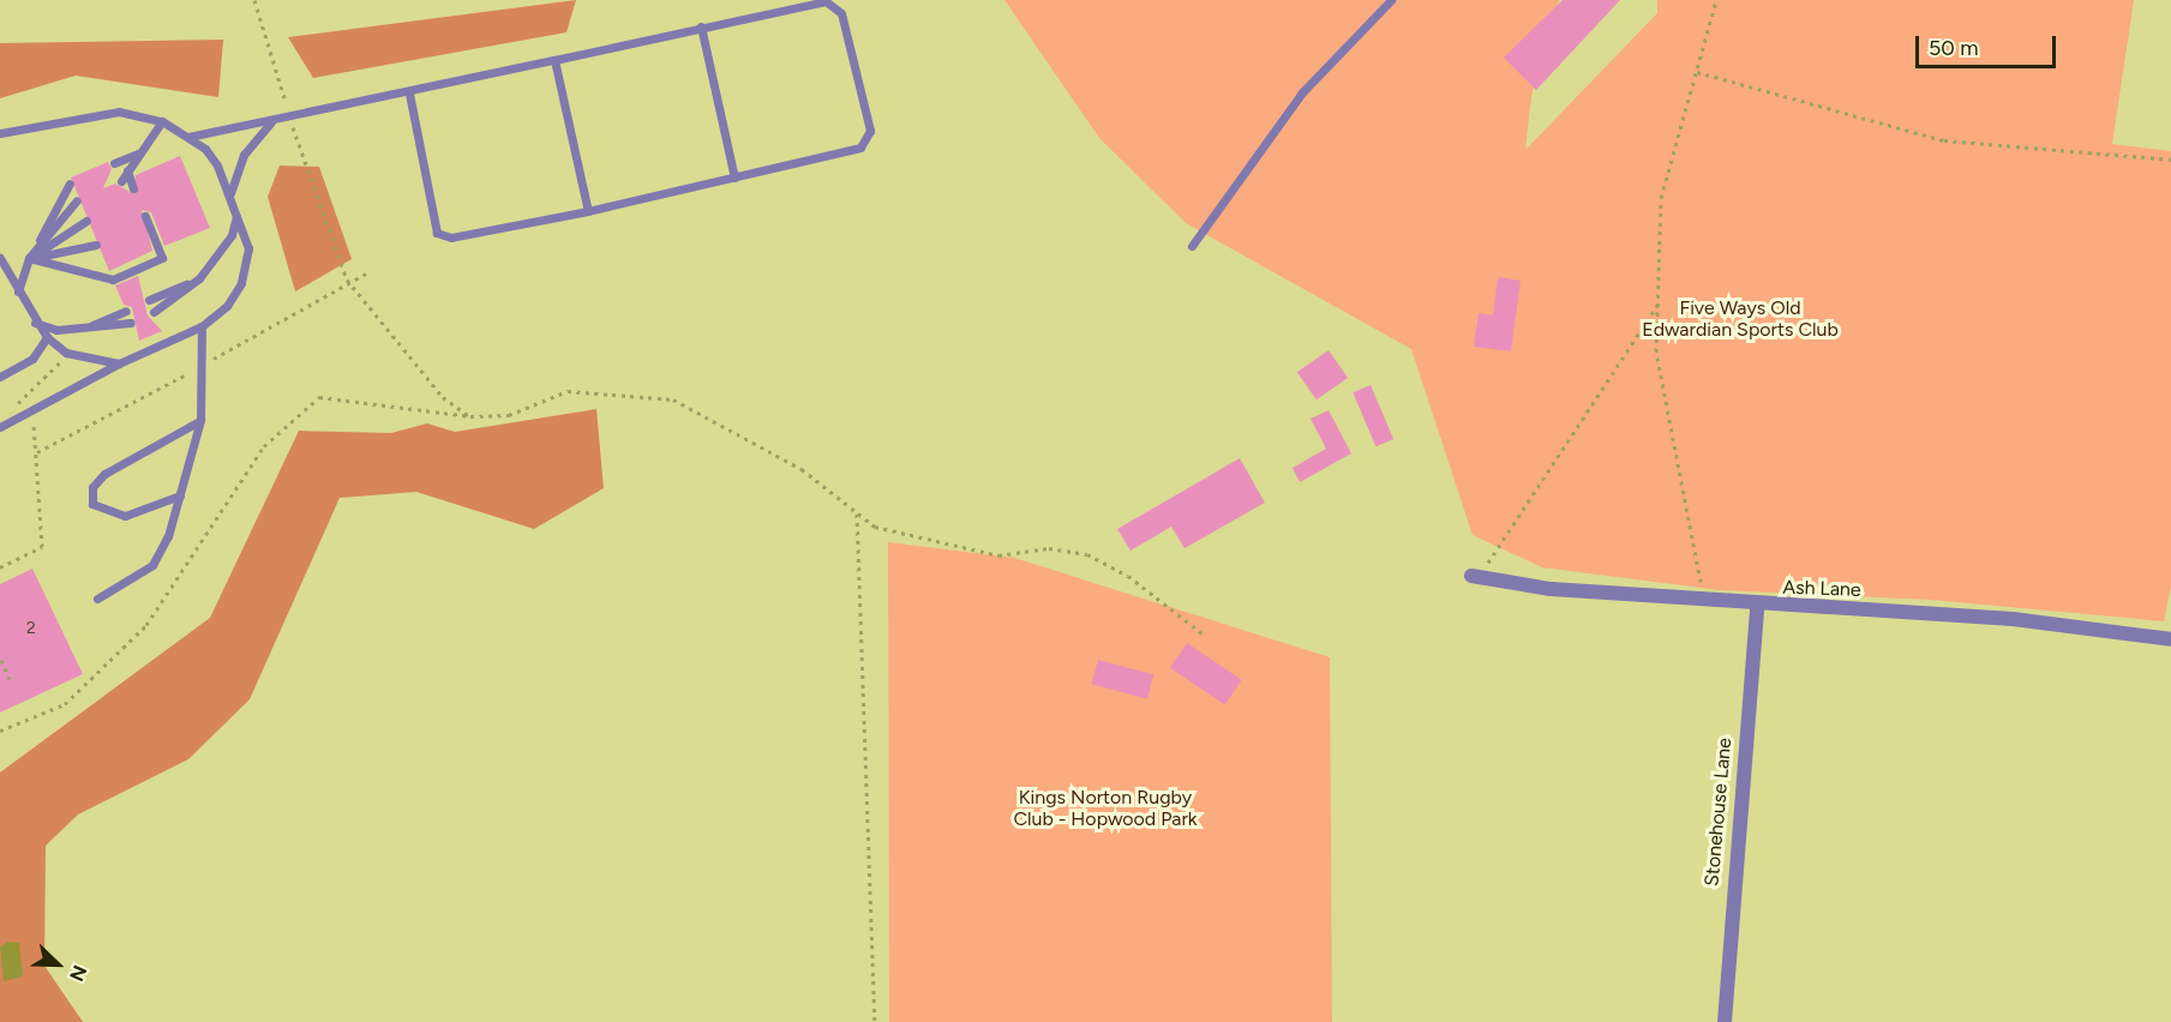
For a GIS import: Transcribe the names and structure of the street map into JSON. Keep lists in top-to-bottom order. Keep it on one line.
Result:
{"streets":{"street":["Ash Lane","Stonehouse Lane"]},"crossings":[["Ash Lane","Stonehouse Lane"]],"parks":["Five Ways Old Edwardian Sports Club","Kings Norton Rugby Club - Hopwood Park"],"house_numbers":["2"],"scale_bar":"50 m","north":"bottom right"}
